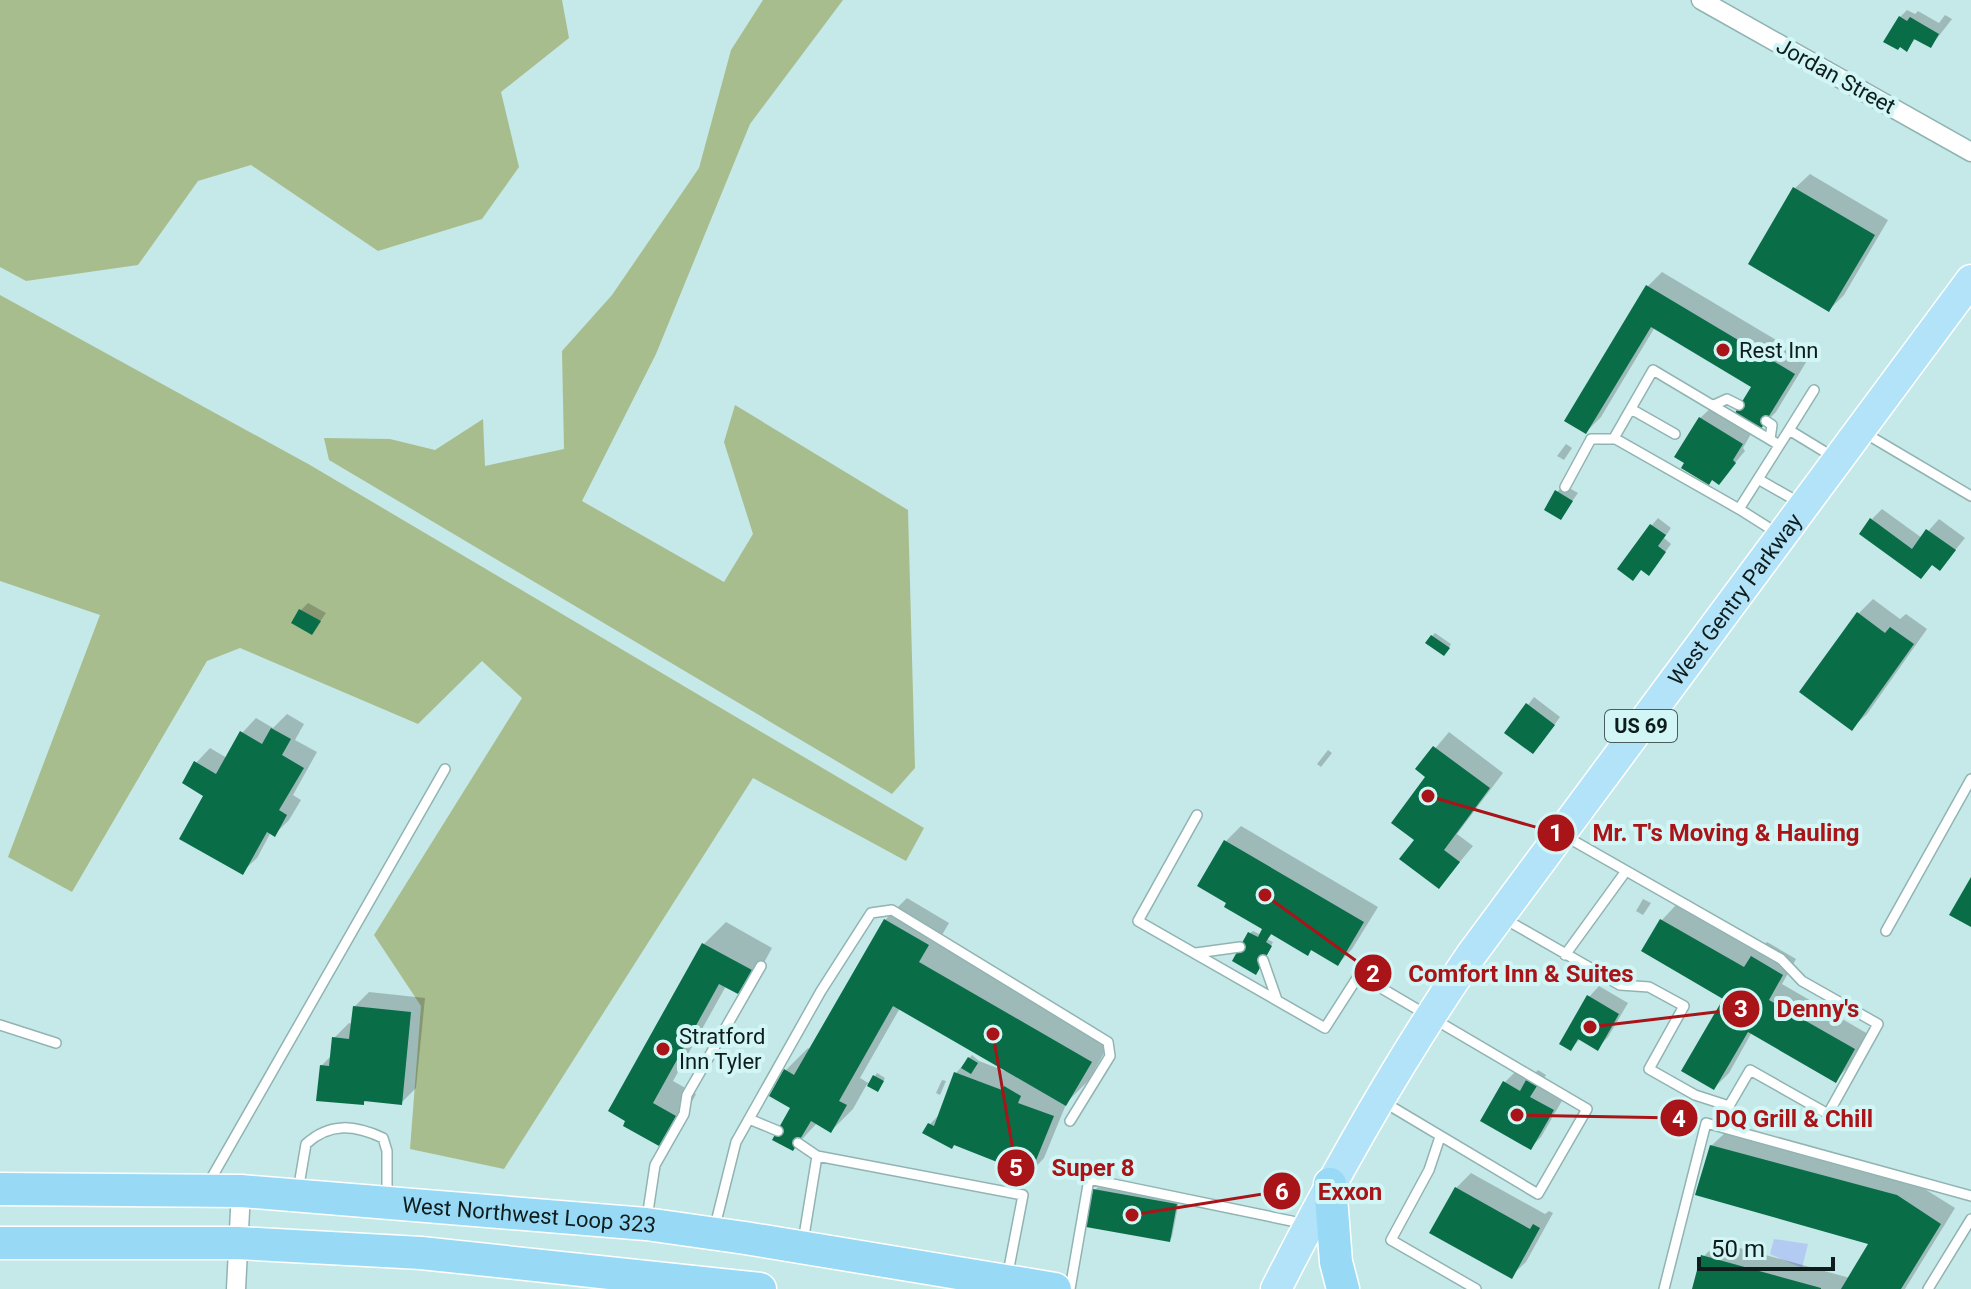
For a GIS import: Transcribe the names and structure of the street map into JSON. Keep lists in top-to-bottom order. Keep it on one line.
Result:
{"streets":{"highway":["West Northwest Loop 323"],"main road":["West Gentry Parkway","US 69"],"street":["Jordan Street"]},"places":["Rest Inn","Mr. T's Moving & Hauling","Comfort Inn & Suites","Denny's","Super 8","Stratford Inn Tyler","DQ Grill & Chill","Exxon"],"scale_bar":"50 m"}
